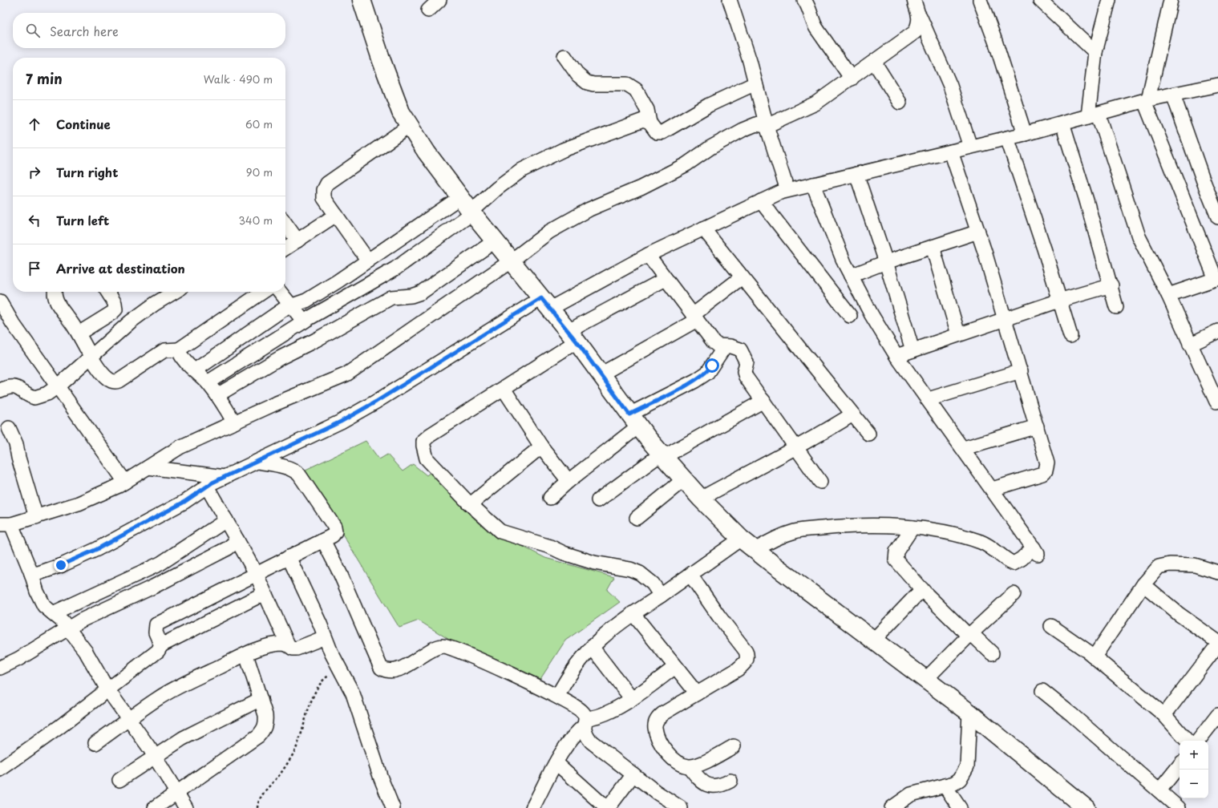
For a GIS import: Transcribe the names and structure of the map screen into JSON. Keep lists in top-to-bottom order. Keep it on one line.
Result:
{"page":{"search":"Search here","heading":["7 min","Walk · 490 m"],"list":[["Continue","60 m"],["Turn right","90 m"],["Turn left","340 m"],"Arrive at destination"],"map_buttons":["+","−"]}}
